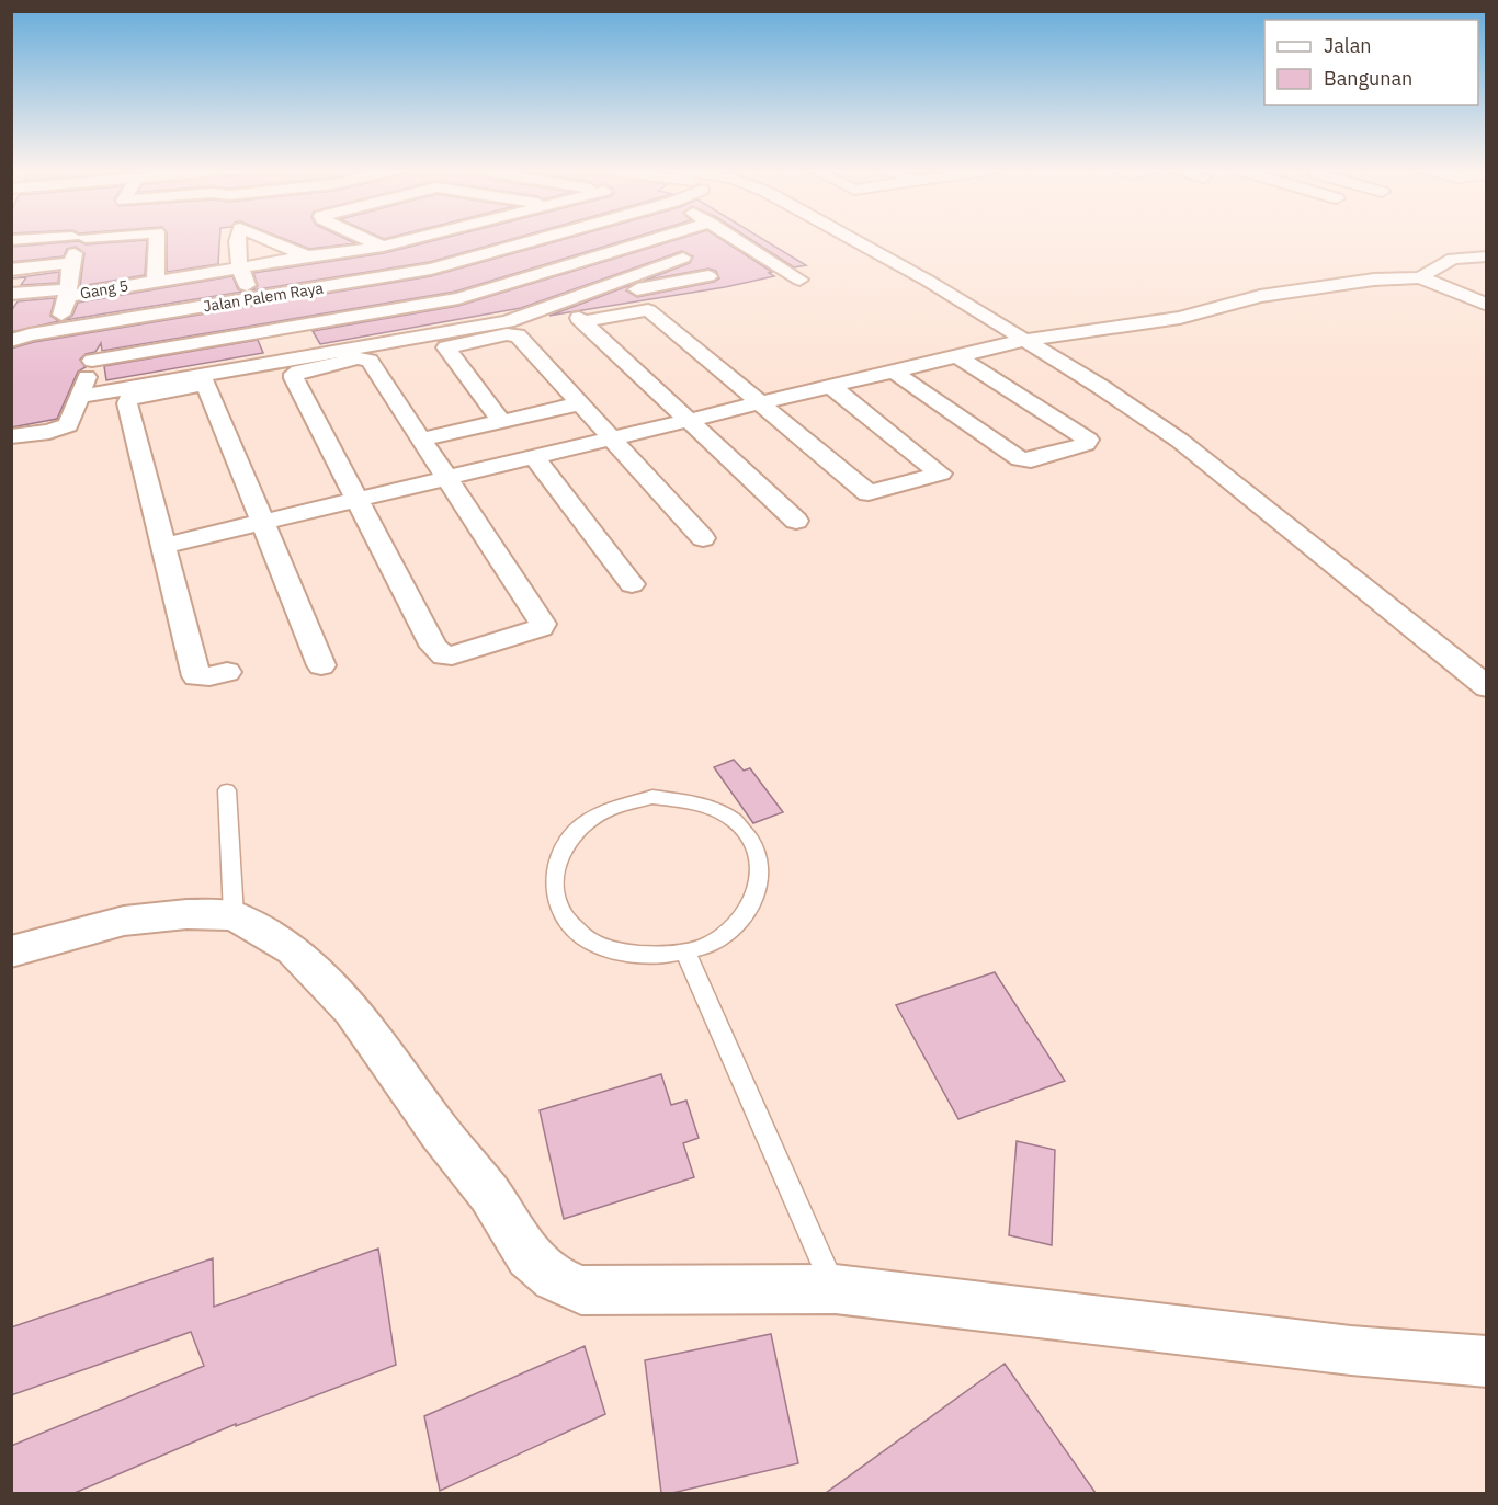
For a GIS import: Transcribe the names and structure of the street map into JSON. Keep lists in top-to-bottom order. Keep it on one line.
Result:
{"streets":{"street":["Gang 5","Jalan Palem Raya"]},"legend":["Jalan","Bangunan"]}
